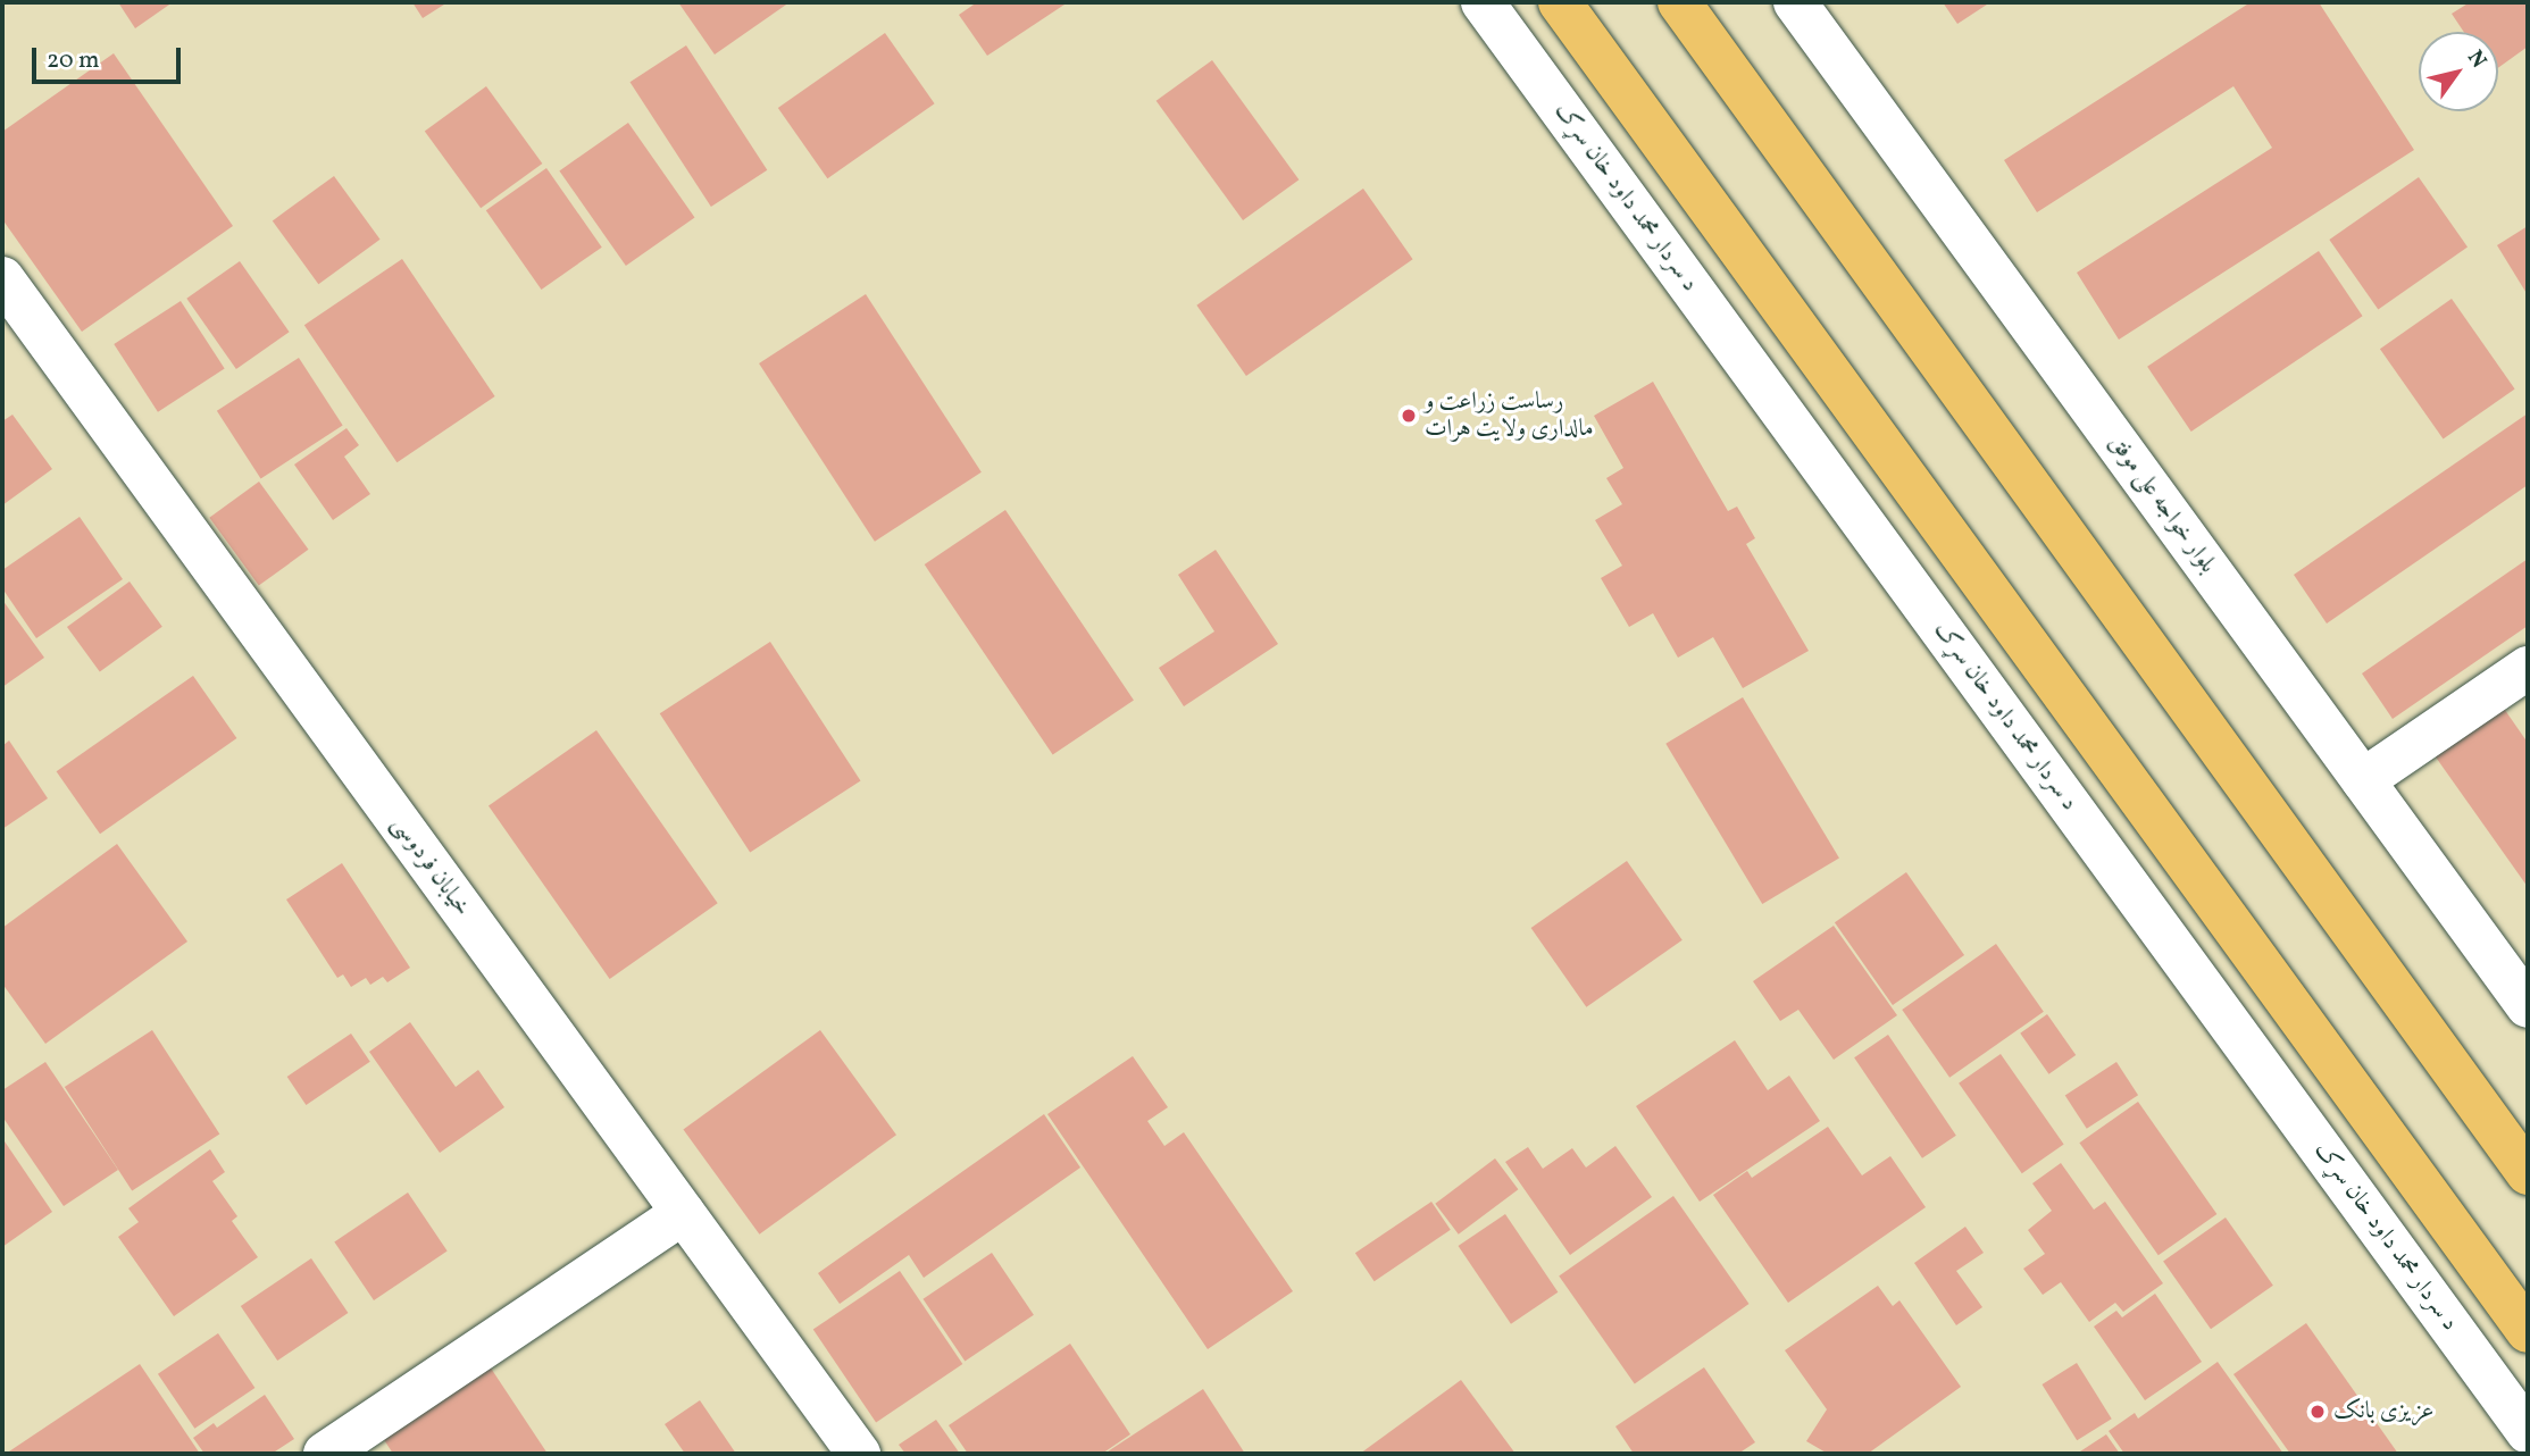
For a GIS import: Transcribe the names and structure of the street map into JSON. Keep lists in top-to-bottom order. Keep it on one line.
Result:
{"streets":{"street":["د سردار محمد داود خان سړک","بلوار خواجه علی موفق","خیابان فردوسی"]},"places":["رساست زراعت و مالداری ولایت هرات","عزیزی بانک"],"scale_bar":"20 m","north":"top right"}
